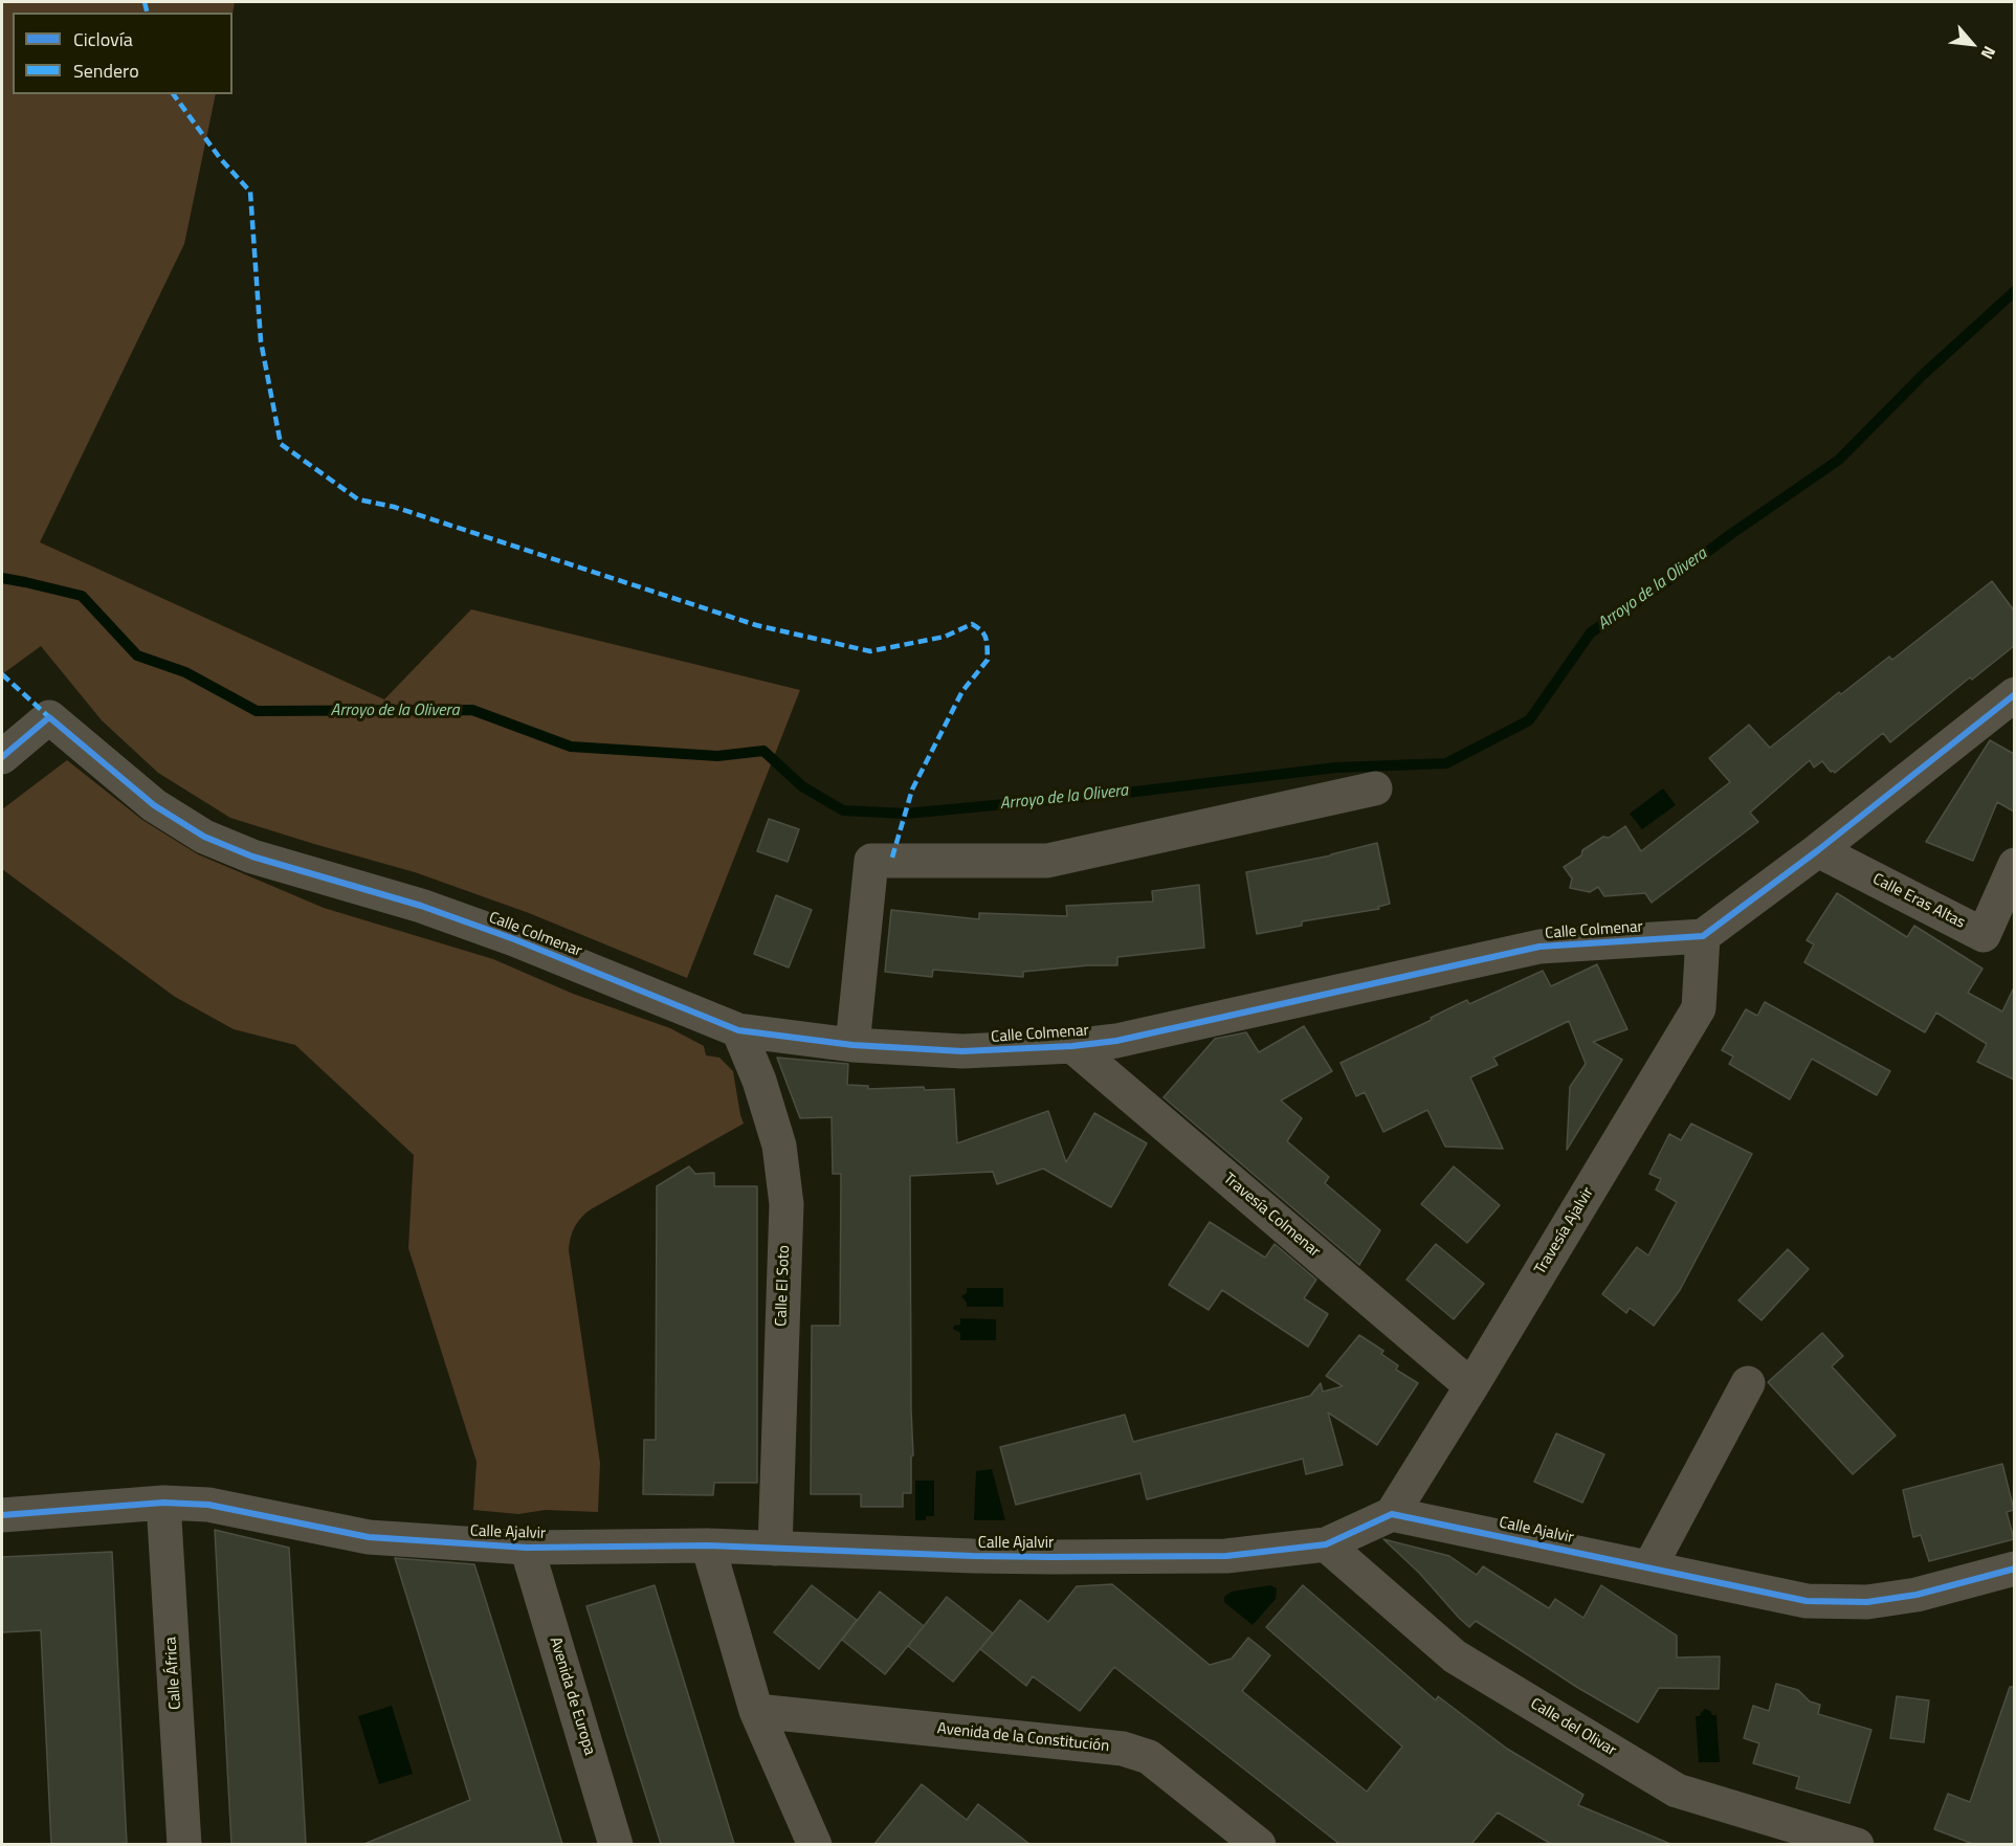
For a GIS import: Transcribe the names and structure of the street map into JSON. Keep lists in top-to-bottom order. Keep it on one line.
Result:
{"streets":{"street":["Calle Eras Altas","Calle Colmenar","Travesía Colmenar","Travesía Ajalvir","Calle El Soto","Calle Ajalvir","Calle África","Avenida de Europa","Calle del Olivar","Avenida de la Constitución"]},"crossings":[["Calle Colmenar","Travesía Colmenar"],["Calle Colmenar","Travesía Ajalvir"],["Calle Colmenar","Calle El Soto"],["Travesía Colmenar","Travesía Ajalvir"],["Travesía Ajalvir","Calle Ajalvir"],["Calle El Soto","Calle Ajalvir"],["Calle Ajalvir","Calle África"],["Calle Ajalvir","Avenida de Europa"],["Calle Ajalvir","Calle del Olivar"]],"water":["Arroyo de la Olivera"],"legend":["Ciclovía","Sendero"],"north":"bottom right"}
